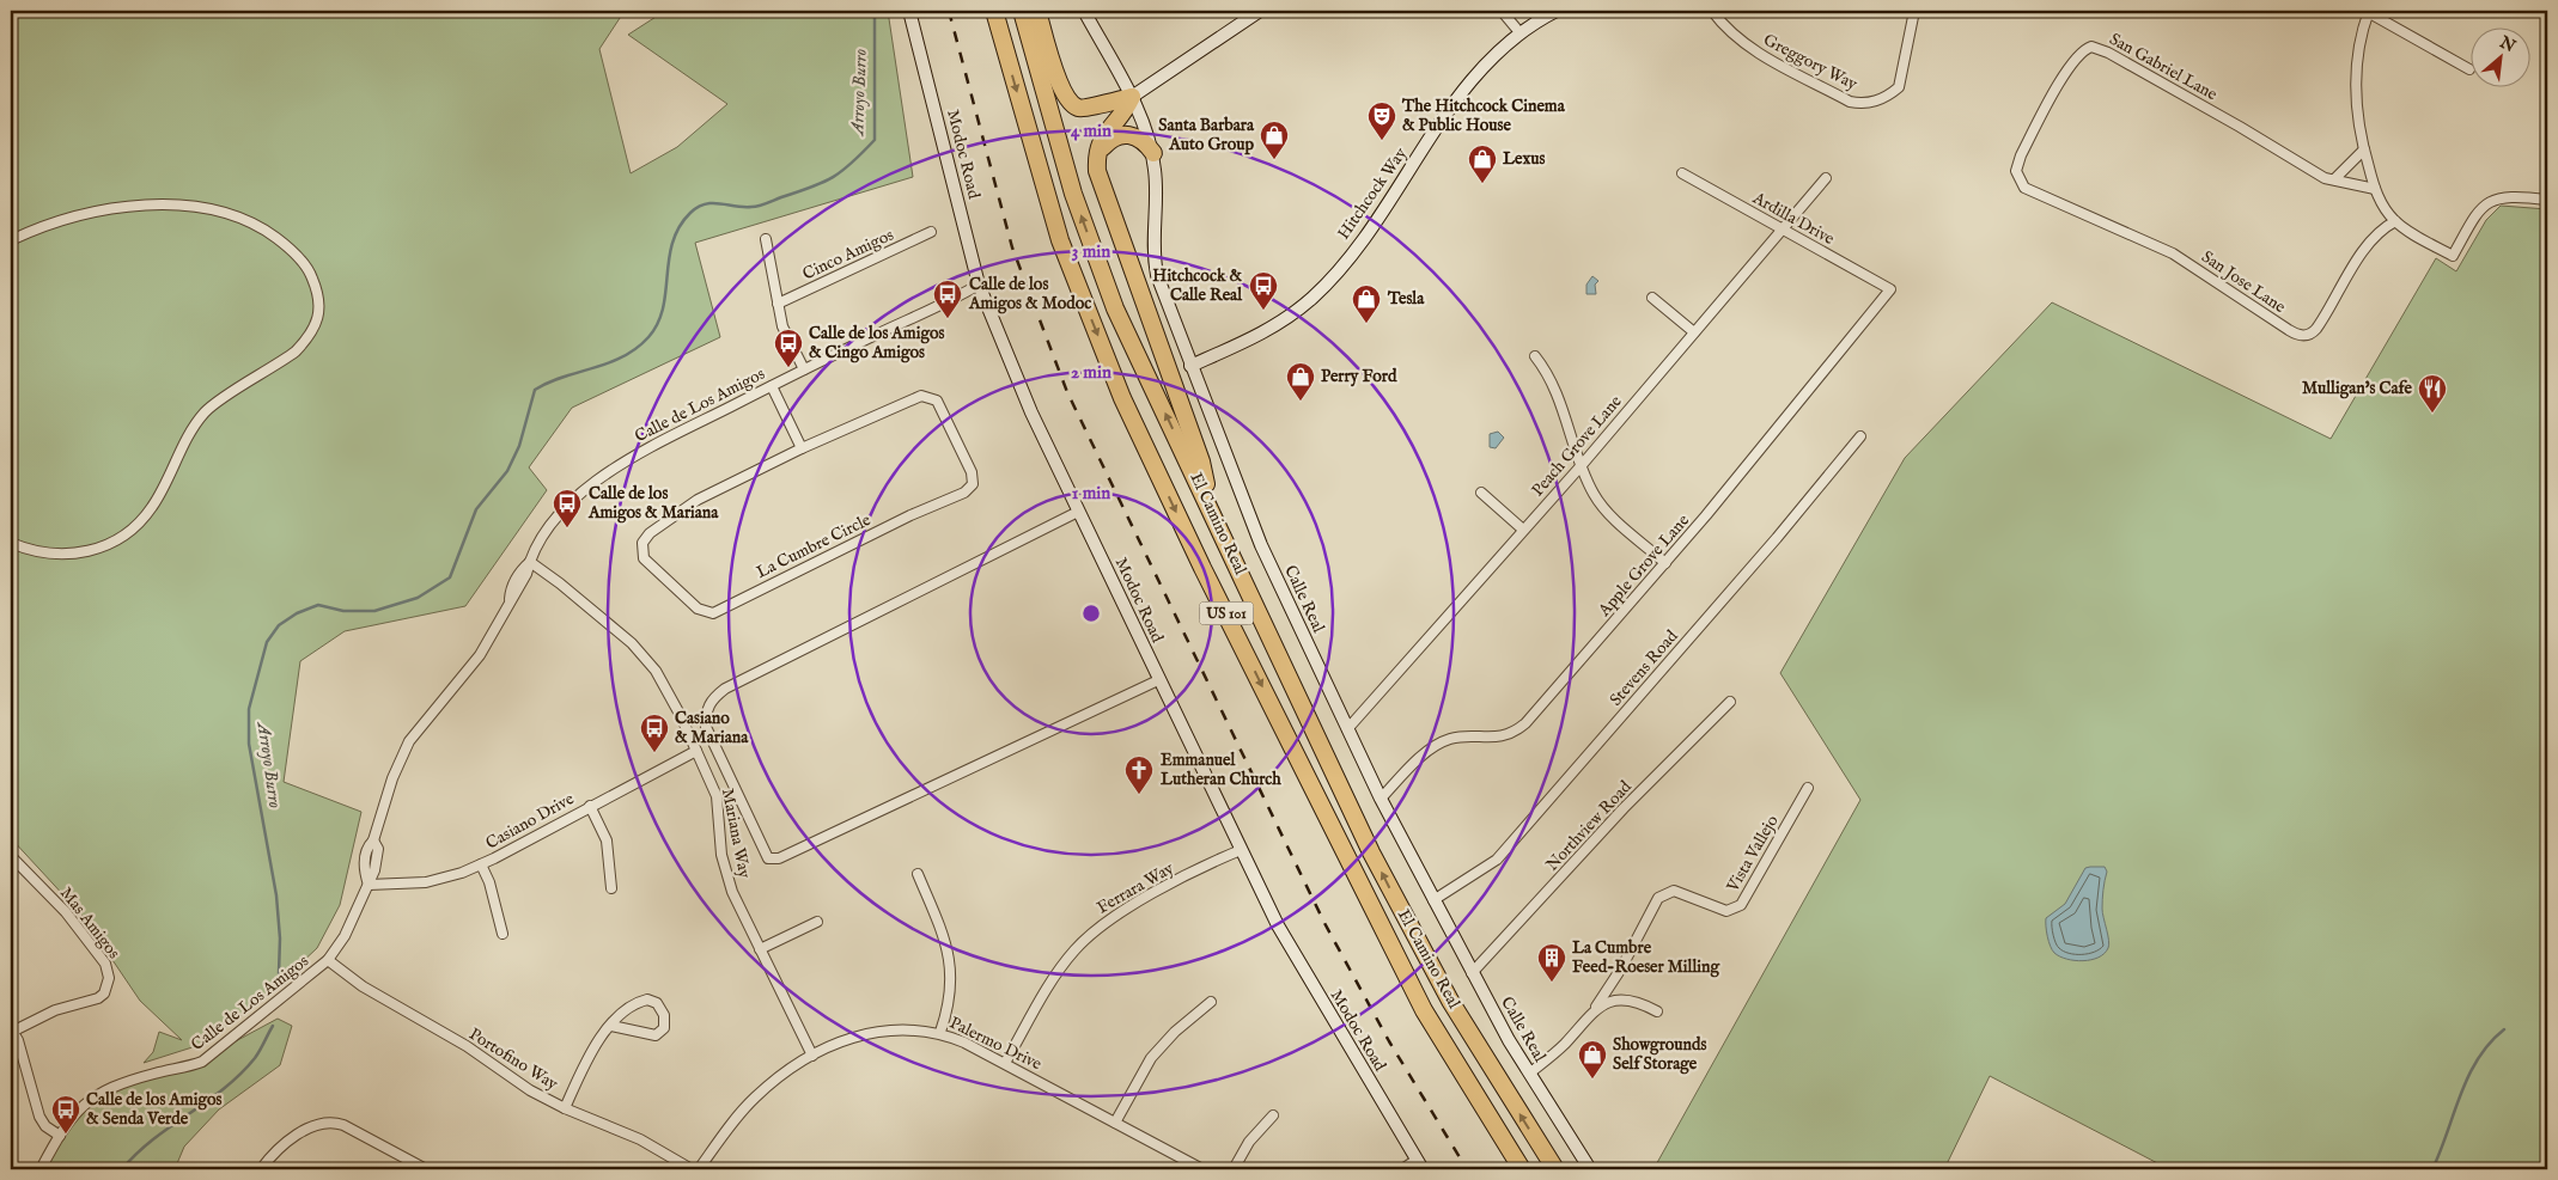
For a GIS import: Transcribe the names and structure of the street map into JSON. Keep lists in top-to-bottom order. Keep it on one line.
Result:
{"streets":{"highway":["El Camino Real","US 101"],"street":["Greggory Way","San Gabriel Lane","Modoc Road","Hitchcock Way","Ardilla Drive","Cinco Amigos","San Jose Lane","Calle de Los Amigos","Peach Grove Lane","La Cumbre Circle","Apple Grove Lane","Calle Real","Stevens Road","Casiano Drive","Northview Road","Mariana Way","Vista Vallejo","Ferrara Way","Mas Amigos","Palermo Drive","Portofino Way"]},"crossings":[["San Gabriel Lane","San Jose Lane"],["Modoc Road","Calle de Los Amigos"],["Modoc Road","Ferrara Way"],["Hitchcock Way","Calle Real"],["Ardilla Drive","Peach Grove Lane"],["Ardilla Drive","Apple Grove Lane"],["Calle de Los Amigos","Casiano Drive"],["Calle de Los Amigos","Mariana Way"],["Calle de Los Amigos","Portofino Way"],["Peach Grove Lane","Calle Real"],["Apple Grove Lane","Calle Real"],["Calle Real","Stevens Road"],["Calle Real","Northview Road"],["Calle Real","Vista Vallejo"],["Casiano Drive","Mariana Way"],["Mariana Way","Palermo Drive"],["Ferrara Way","Palermo Drive"]],"water":["Arroyo Burro"],"places":{"theatre":["The Hitchcock Cinema & Public House"],"shop":["Santa Barbara Auto Group","Lexus","Tesla","Perry Ford","Showgrounds Self Storage"],"bus stop":["Hitchcock & Calle Real","Calle de los Amigos & Modoc","Calle de los Amigos & Cingo Amigos","Calle de los Amigos & Mariana","Casiano & Mariana","Calle de los Amigos & Senda Verde"],"restaurant":["Mulligan's Cafe"],"church":["Emmanuel Lutheran Church"],"building":["La Cumbre Feed-Roeser Milling"]},"north":"top right","rings":["4 min","3 min","2 min","1 min"]}
